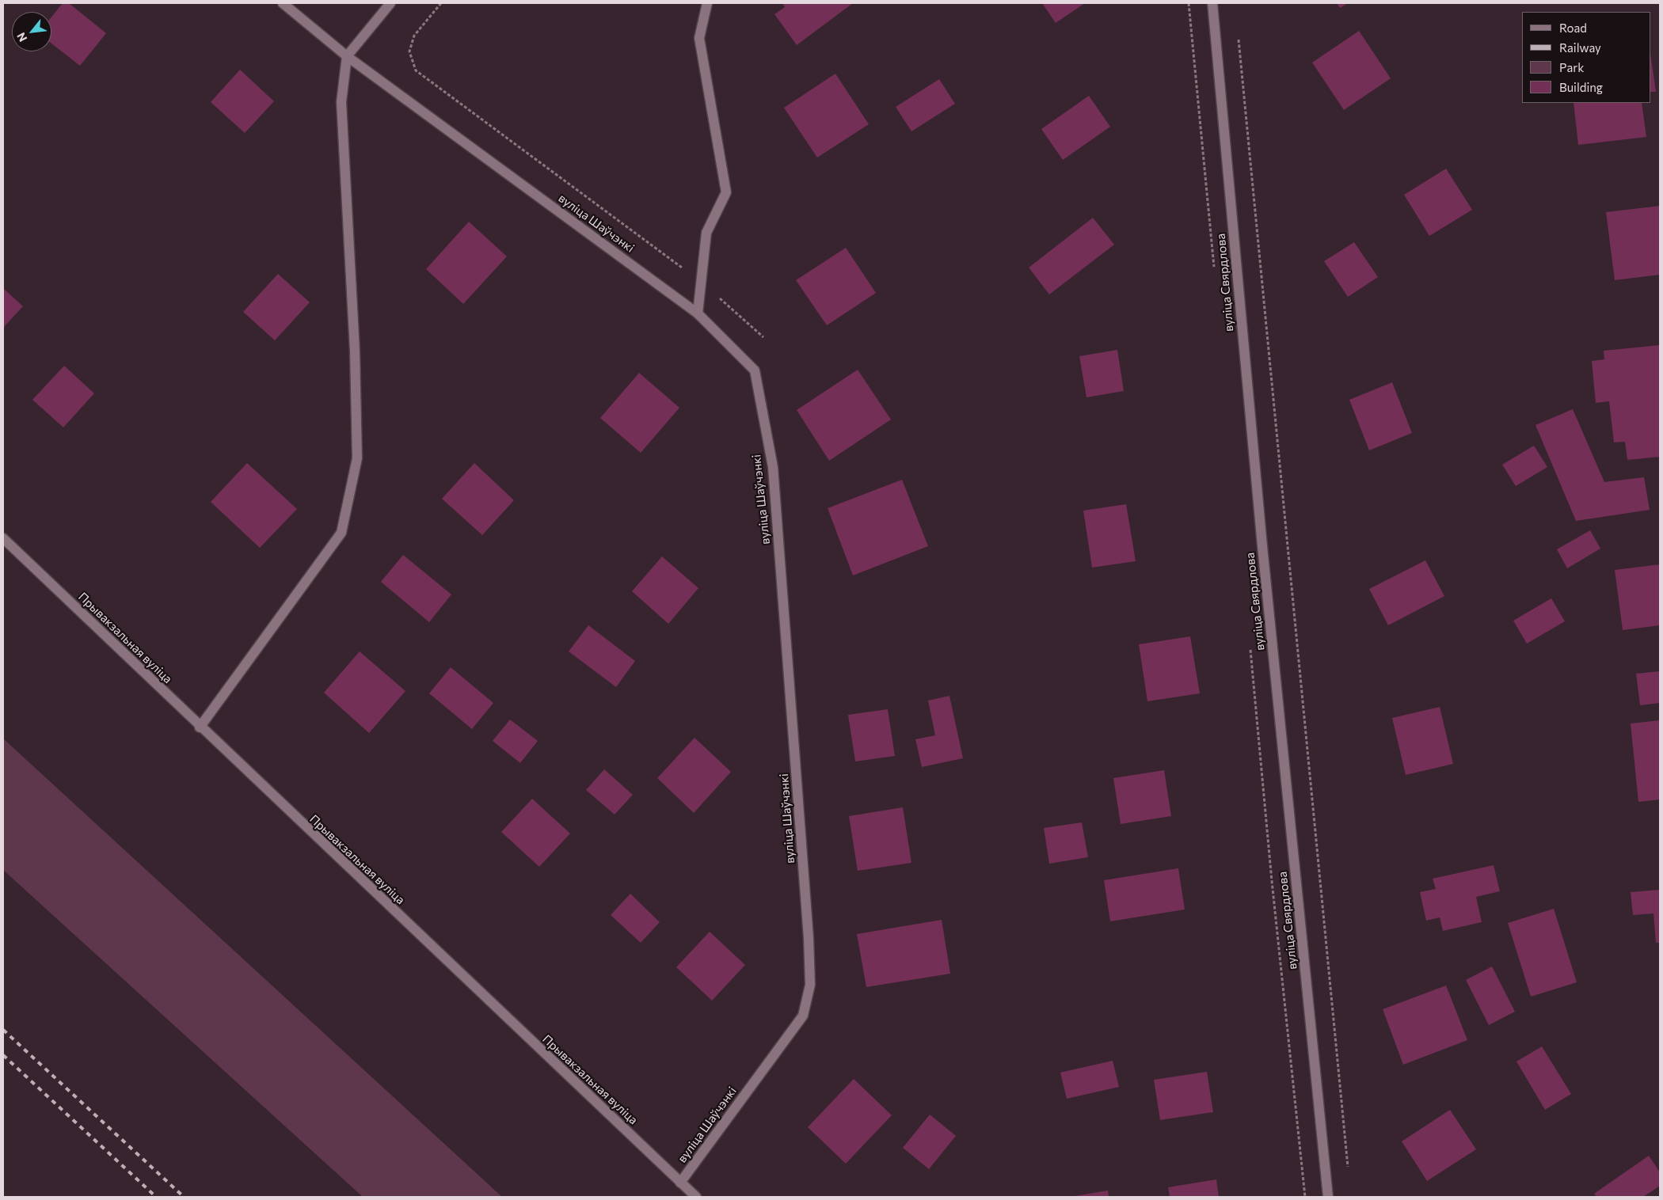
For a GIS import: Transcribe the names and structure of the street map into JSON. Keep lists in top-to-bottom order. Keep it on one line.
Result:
{"streets":{"street":["вуліца Шаўчэнкі","вуліца Свярдлова","Прывакзальная вуліца"]},"crossings":[["вуліца Шаўчэнкі","Прывакзальная вуліца"]],"legend":["Road","Railway","Park","Building"],"north":"bottom left"}
